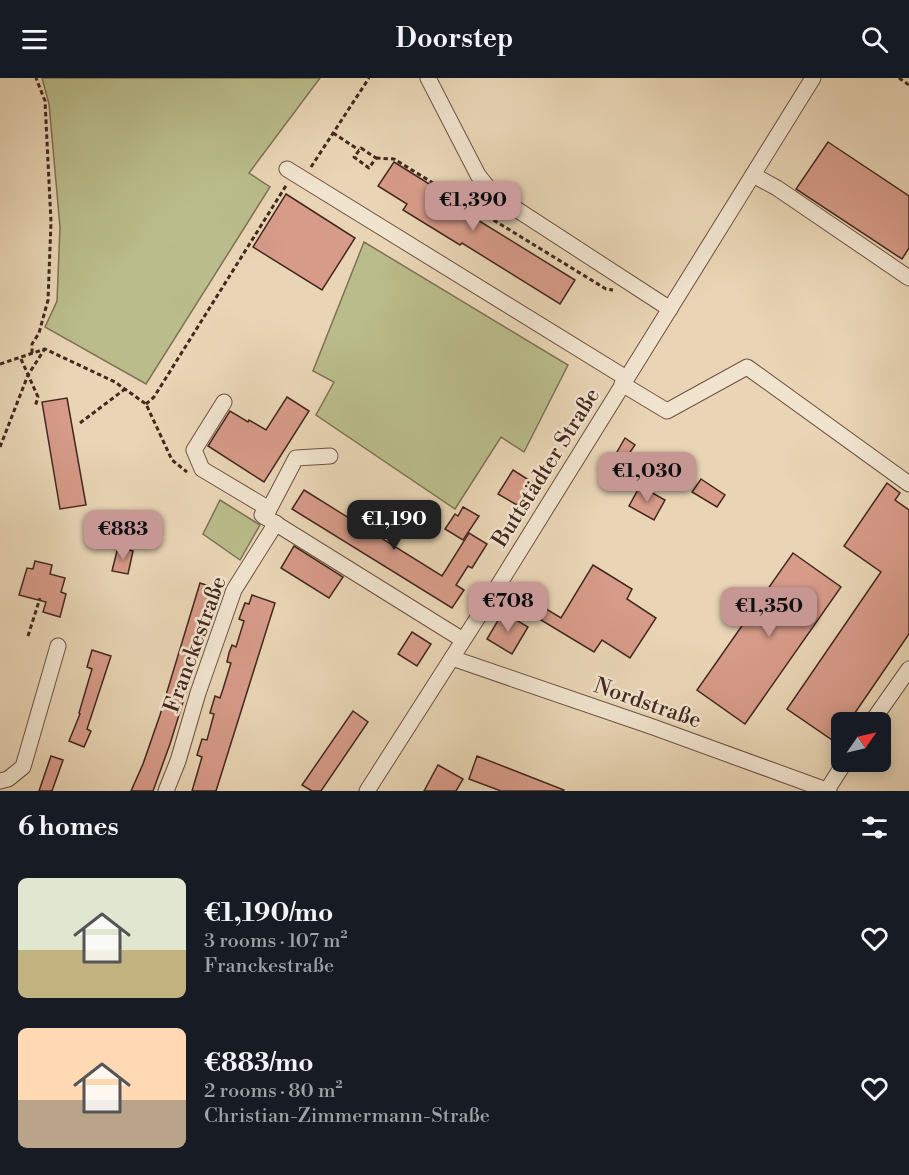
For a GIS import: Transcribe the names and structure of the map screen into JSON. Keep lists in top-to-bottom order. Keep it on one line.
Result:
{"streets":{"street":["Buttstädter Straße","Franckestraße","Nordstraße"]},"crossings":[["Buttstädter Straße","Nordstraße"]],"north":"top right","page":{"header":"Doorstep","price":["€1,390","€1,030","€1,190","€883","€708","€1,350"],"heading":"6 homes","list":[{"name":"€1,190/mo","note":"3 rooms · 107 m² · Franckestraße"},{"name":"€883/mo","note":"2 rooms · 80 m² · Christian-Zimmermann-Straße"}]}}
